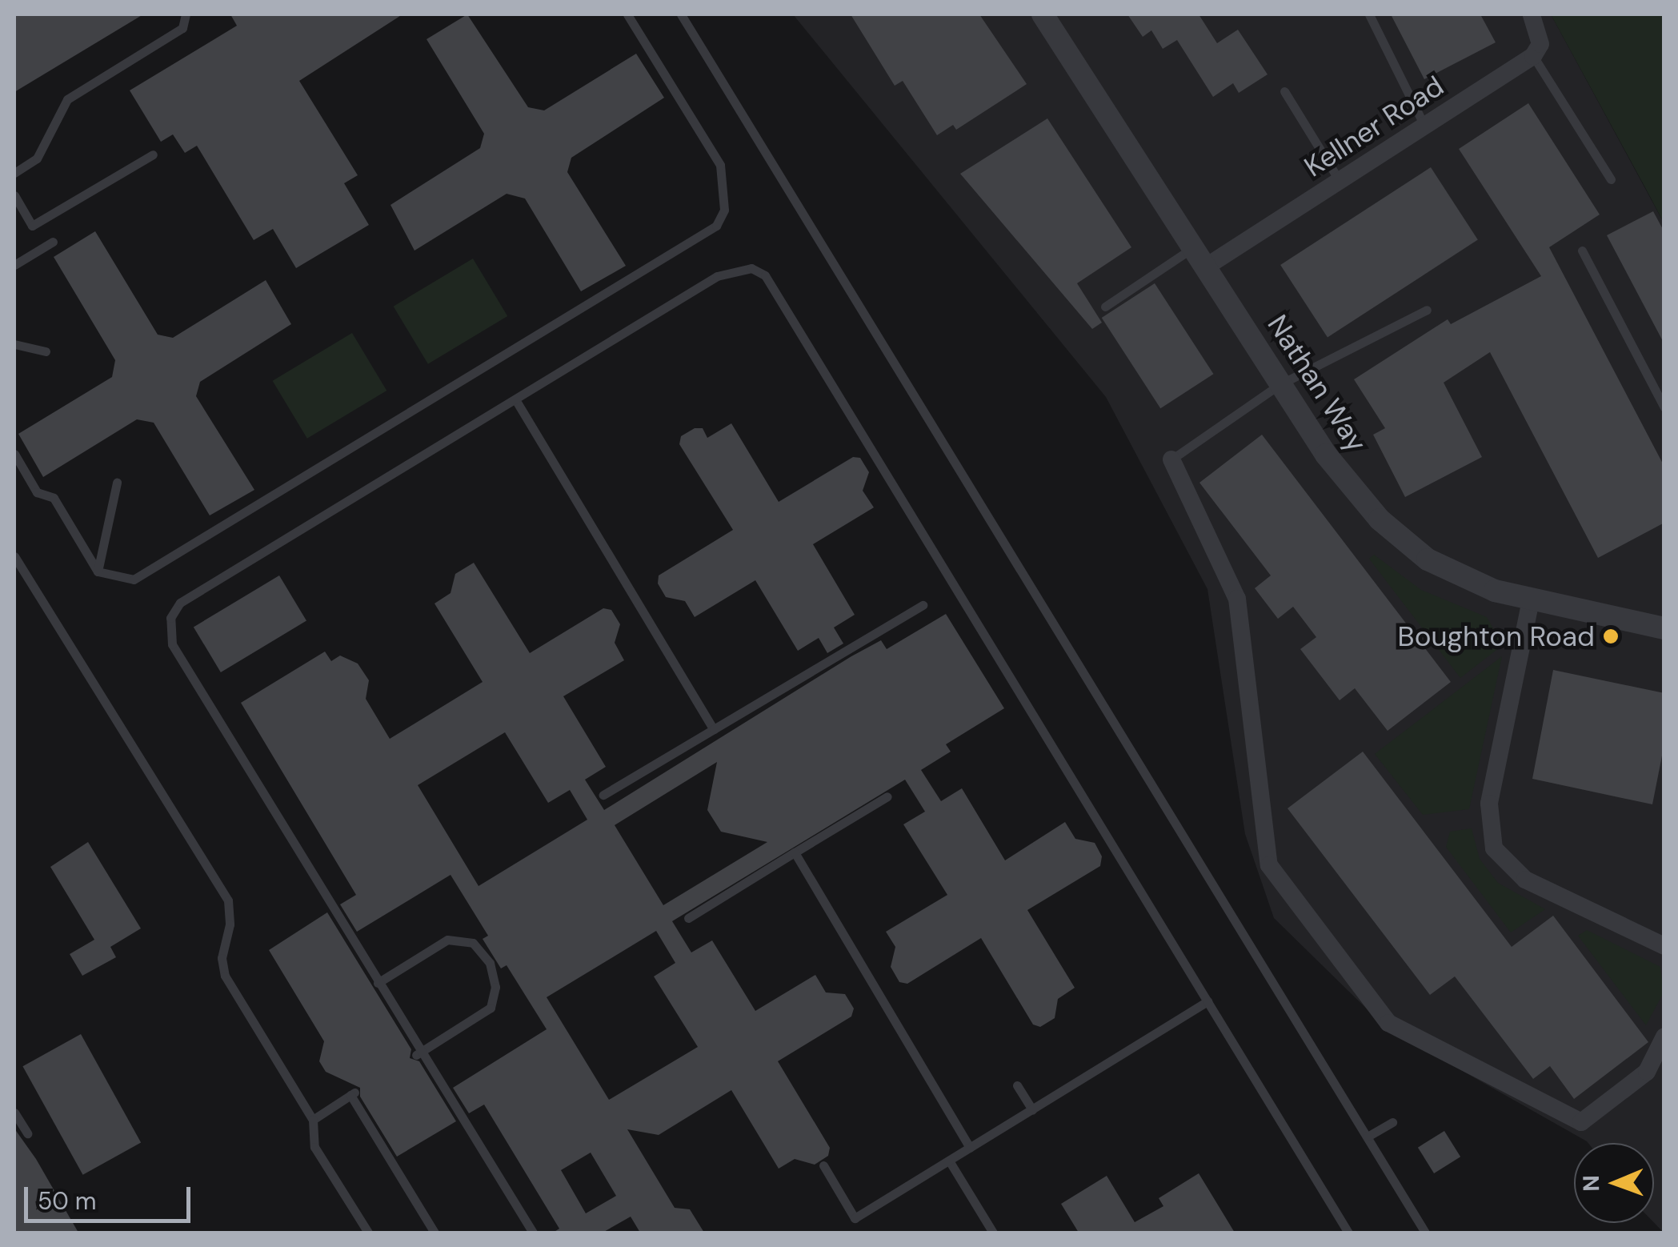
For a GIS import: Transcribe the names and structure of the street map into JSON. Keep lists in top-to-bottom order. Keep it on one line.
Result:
{"streets":{"street":["Kellner Road","Nathan Way"]},"crossings":[["Kellner Road","Nathan Way"]],"places":["Boughton Road"],"scale_bar":"50 m","north":"left"}
